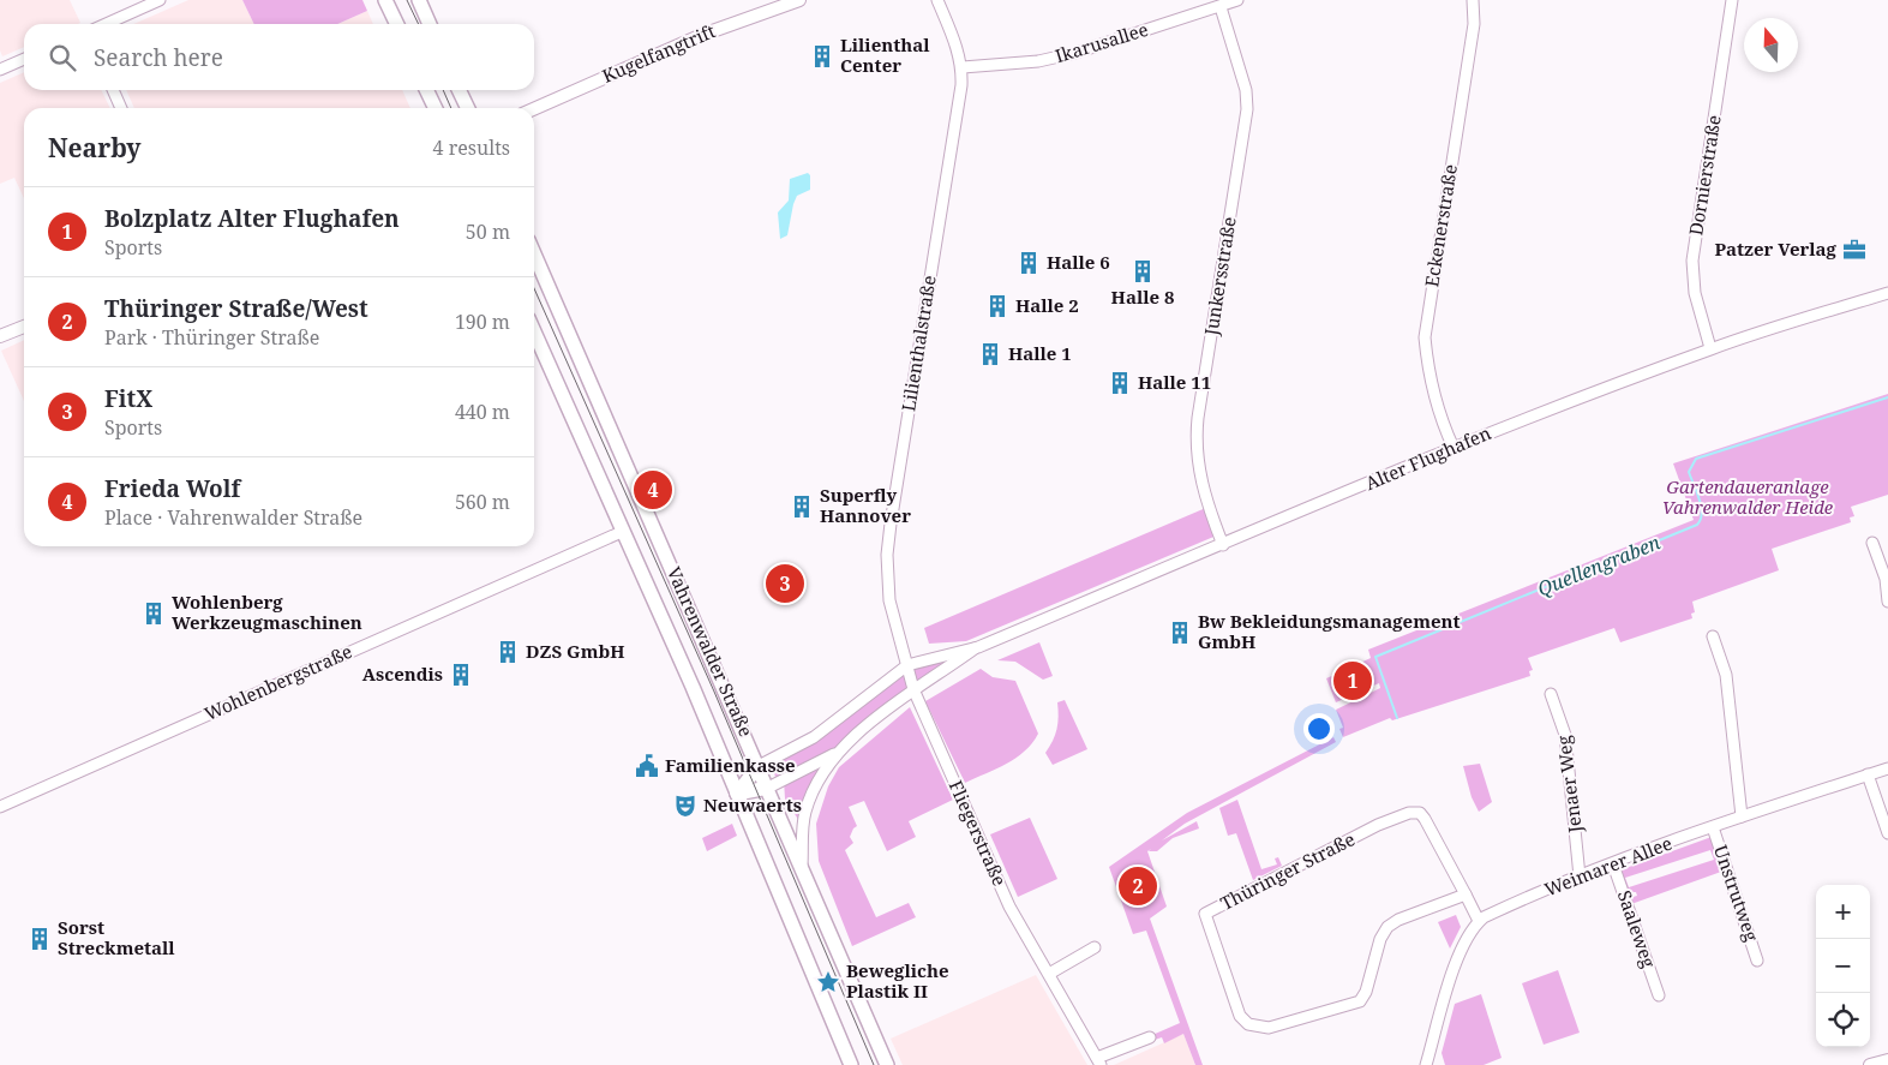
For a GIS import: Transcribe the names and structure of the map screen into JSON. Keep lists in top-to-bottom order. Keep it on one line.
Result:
{"streets":{"main road":["Vahrenwalder Straße"],"street":["Ikarusallee","Kugelfangtrift","Dornierstraße","Eckenerstraße","Junkersstraße","Lilienthalstraße","Alter Flughafen","Wohlenbergstraße","Jenaer Weg","Fliegerstraße","Weimarer Allee","Thüringer Straße","Unstrutweg","Saaleweg"]},"crossings":[["Ikarusallee","Junkersstraße"],["Ikarusallee","Lilienthalstraße"],["Dornierstraße","Alter Flughafen"],["Eckenerstraße","Alter Flughafen"],["Junkersstraße","Alter Flughafen"],["Lilienthalstraße","Alter Flughafen"],["Lilienthalstraße","Fliegerstraße"],["Alter Flughafen","Vahrenwalder Straße"],["Alter Flughafen","Fliegerstraße"],["Vahrenwalder Straße","Wohlenbergstraße"],["Jenaer Weg","Weimarer Allee"],["Weimarer Allee","Thüringer Straße"],["Weimarer Allee","Unstrutweg"],["Weimarer Allee","Saaleweg"]],"water":["Quellengraben"],"parks":["Gartendaueranlage Vahrenwalder Heide"],"places":{"building":["Lilienthal Center","Halle 6","Halle 8","Halle 2","Halle 1","Halle 11","Superfly Hannover","Wohlenberg Werkzeugmaschinen","Bw Bekleidungsmanagement GmbH","DZS GmbH","Ascendis","Sorst Streckmetall"],"office":["Patzer Verlag"],"public building":["Familienkasse"],"theatre":["Neuwaerts"],"place":["Bewegliche Plastik II"]},"north":"top","page":{"search":"Search here","heading":["Nearby","4 results"],"list":[{"mark":"1","name":"Bolzplatz Alter Flughafen","note":"Sports","value":"50 m"},{"mark":"2","name":"Thüringer Straße/West","note":"Park · Thüringer Straße","value":"190 m"},{"mark":"3","name":"FitX","note":"Sports","value":"440 m"},{"mark":"4","name":"Frieda Wolf","note":"Place · Vahrenwalder Straße","value":"560 m"}],"pins":["4","3","1","2"],"map_buttons":["+","−"]}}
